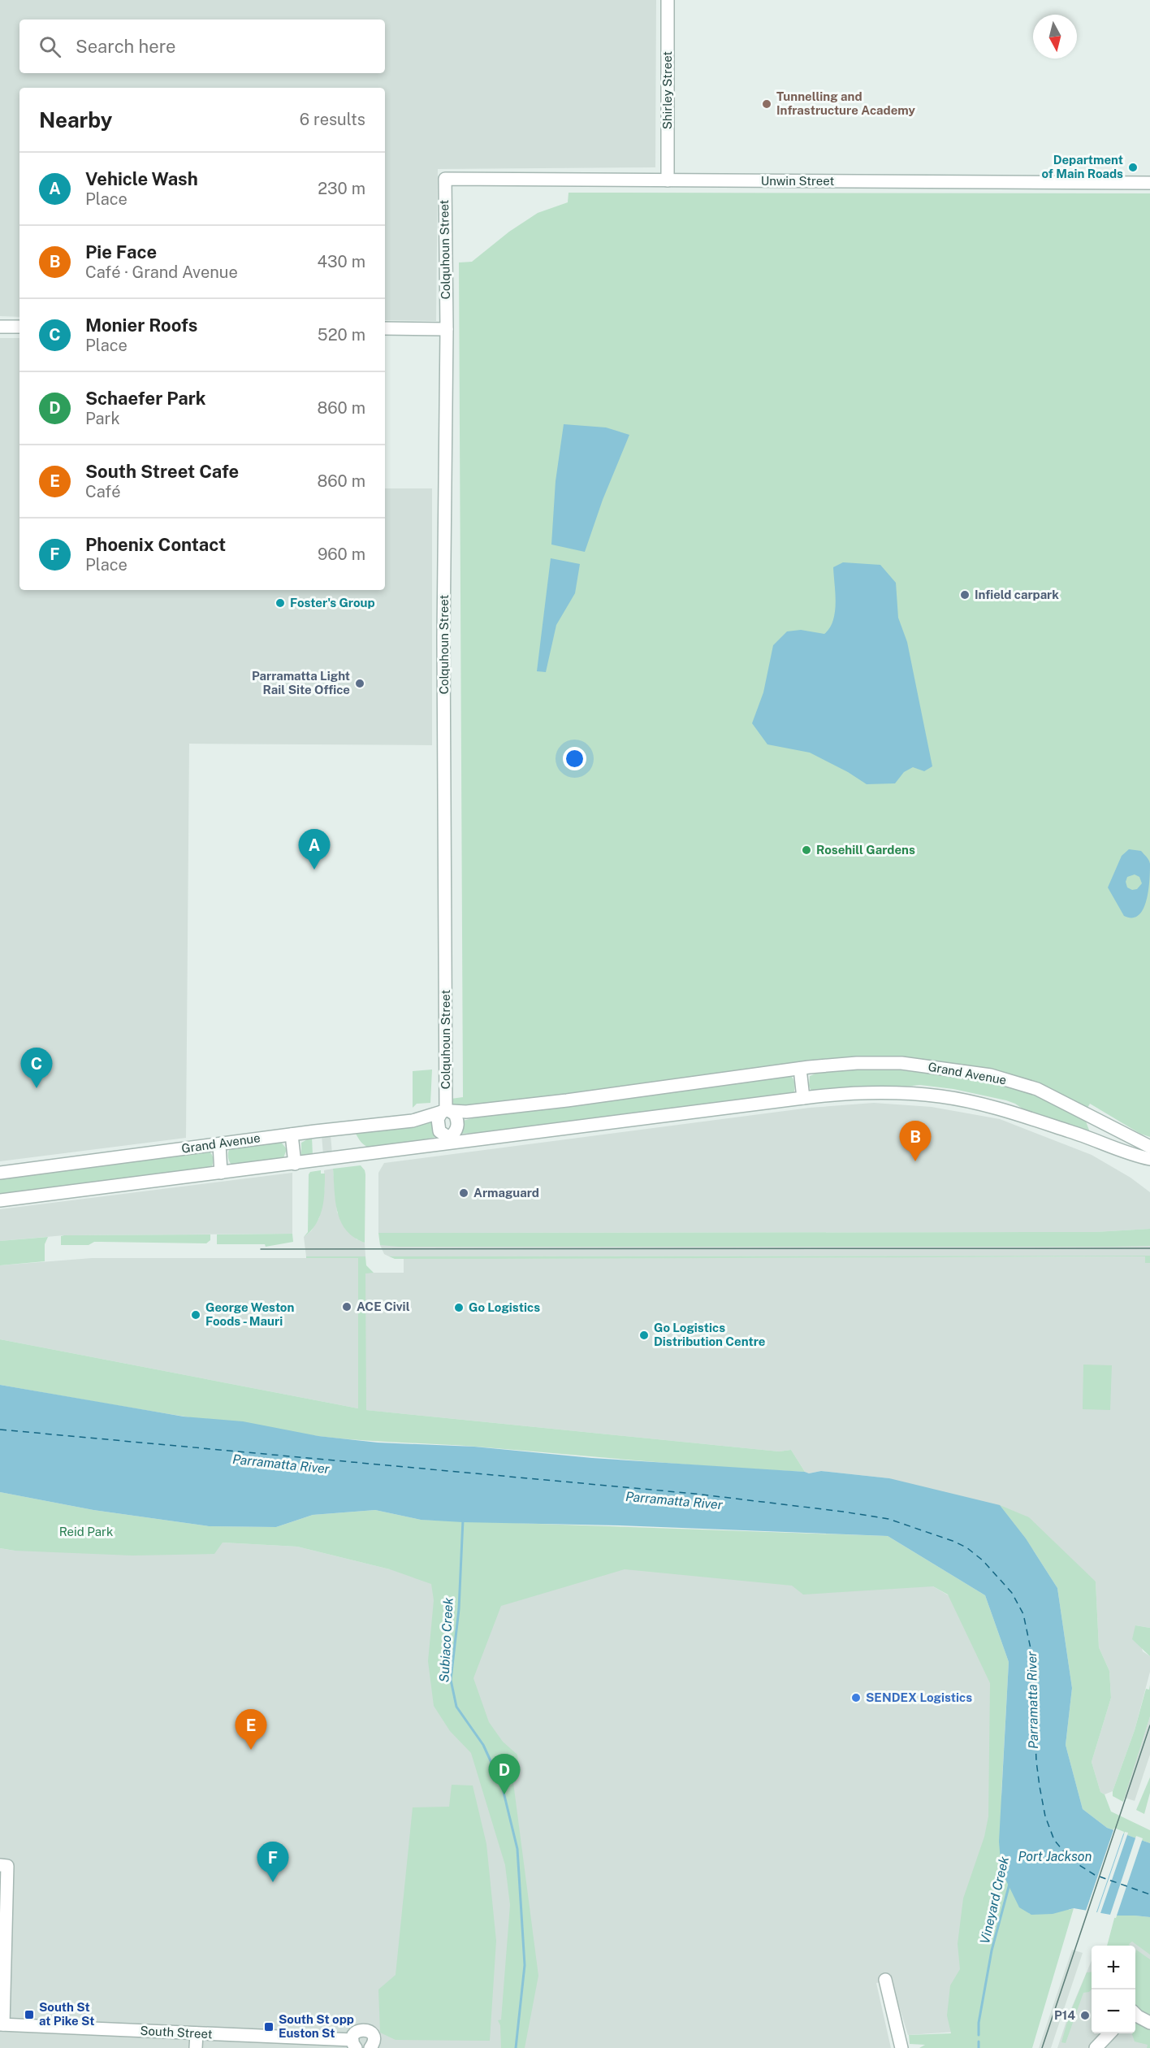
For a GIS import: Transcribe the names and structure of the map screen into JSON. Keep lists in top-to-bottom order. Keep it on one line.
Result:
{"streets":{"street":["Shirley Street","Unwin Street","Colquhoun Street","Grand Avenue","South Street"]},"crossings":[["Shirley Street","Unwin Street"],["Unwin Street","Colquhoun Street"],["Colquhoun Street","Grand Avenue"]],"water":["Parramatta River","Subiaco Creek","Port Jackson","Vineyard Creek"],"parks":["Reid Park"],"places":{"other":["Tunnelling and Infrastructure Academy","Department of Main Roads","Infield carpark","Foster's Group","Parramatta Light Rail Site Office","Rosehill Gardens","Armaguard","ACE Civil","Go Logistics","George Weston Foods - Mauri","Go Logistics Distribution Centre","SENDEX Logistics","P14"],"transit":["South St at Pike St","South St opp Euston St"]},"north":"bottom","page":{"search":"Search here","heading":["Nearby","6 results"],"list":[{"mark":"A","name":"Vehicle Wash","note":"Place","value":"230 m"},{"mark":"B","name":"Pie Face","note":"Café · Grand Avenue","value":"430 m"},{"mark":"C","name":"Monier Roofs","note":"Place","value":"520 m"},{"mark":"D","name":"Schaefer Park","note":"Park","value":"860 m"},{"mark":"E","name":"South Street Cafe","note":"Café","value":"860 m"},{"mark":"F","name":"Phoenix Contact","note":"Place","value":"960 m"}],"pins":["A","C","B","E","D","F"],"map_buttons":["+","−"]}}
